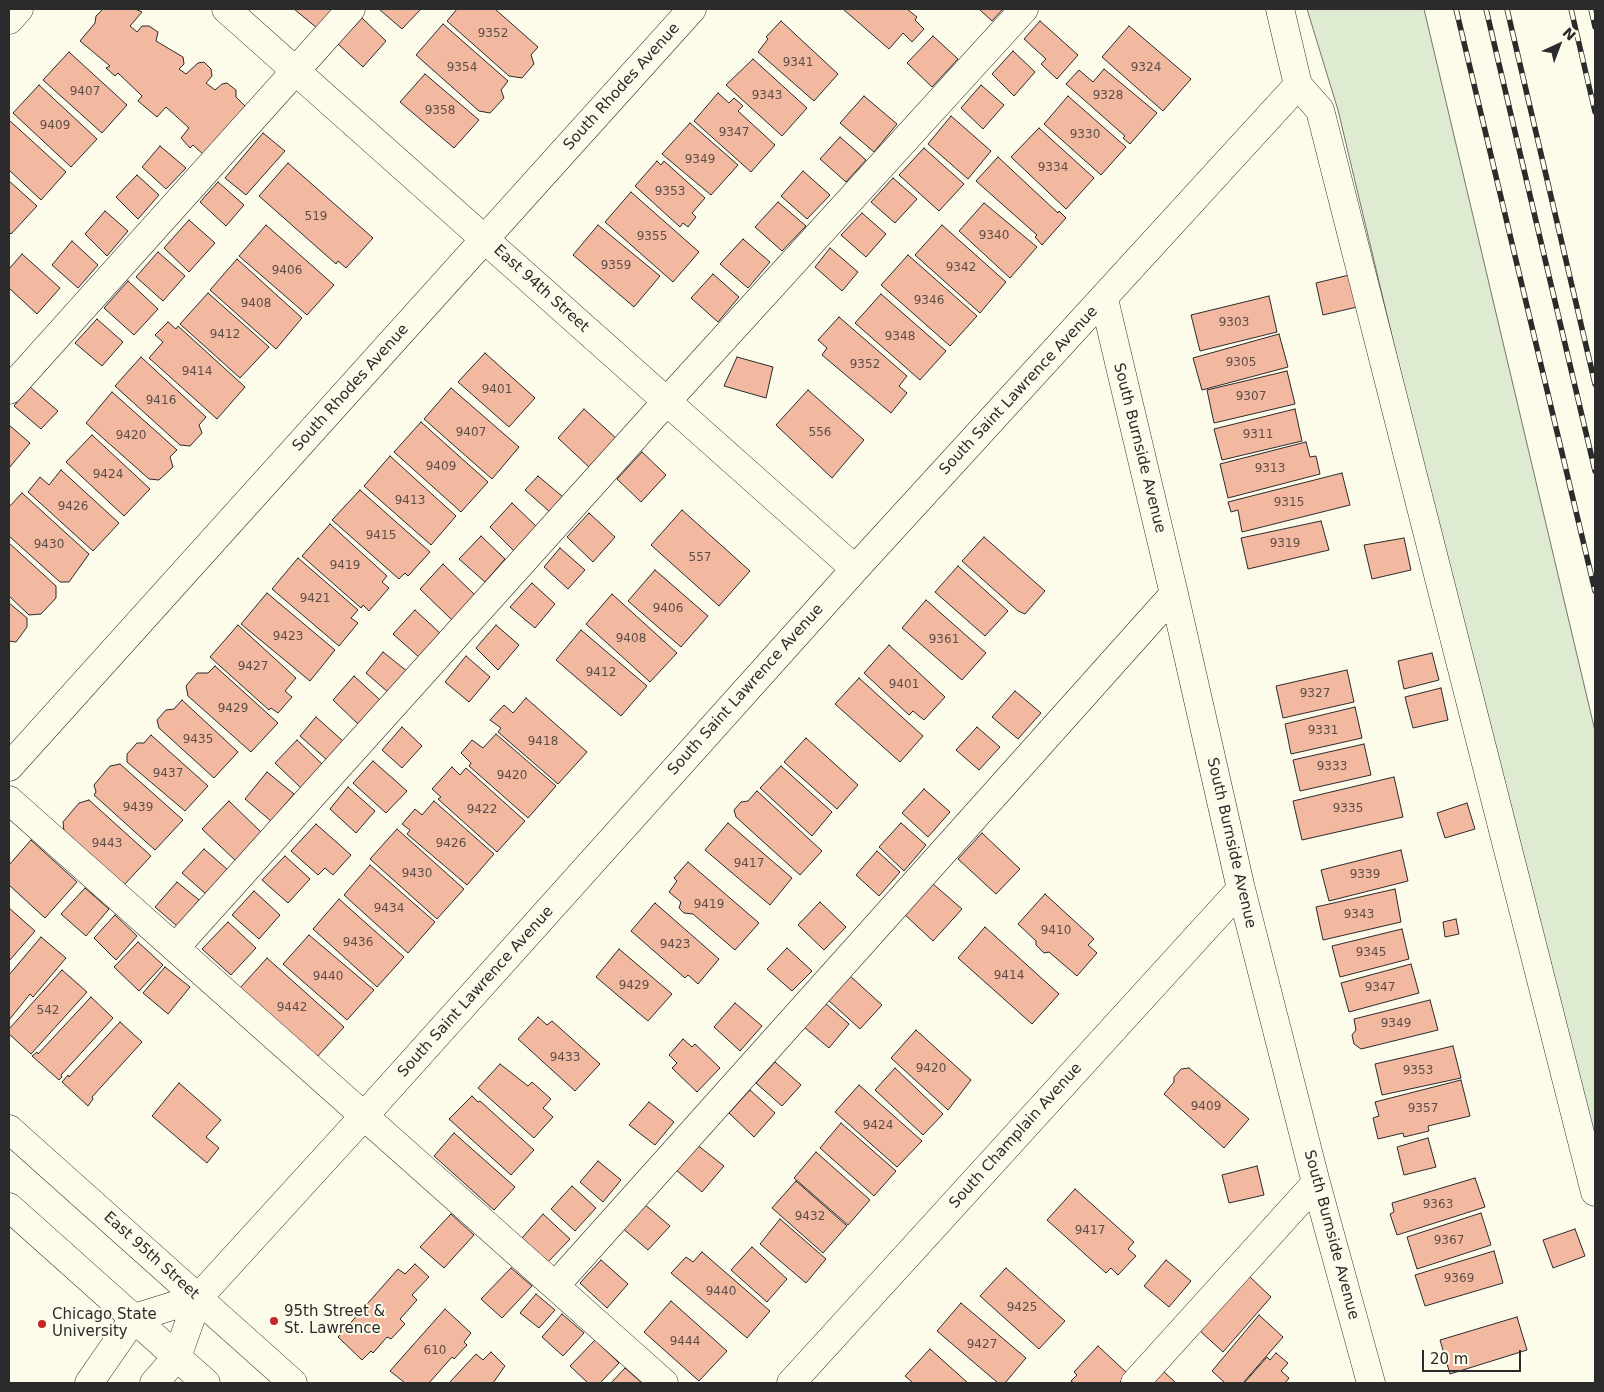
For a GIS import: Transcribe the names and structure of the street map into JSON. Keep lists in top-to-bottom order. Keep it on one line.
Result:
{"streets":{"street":["South Rhodes Avenue","East 94th Street","South Saint Lawrence Avenue","South Burnside Avenue","South Champlain Avenue","East 95th Street"]},"crossings":[["South Rhodes Avenue","East 94th Street"],["East 94th Street","South Saint Lawrence Avenue"],["South Saint Lawrence Avenue","South Burnside Avenue"],["South Saint Lawrence Avenue","East 95th Street"],["South Burnside Avenue","South Champlain Avenue"]],"places":["95th Street & St. Lawrence","Chicago State University"],"house_numbers":["9352","9341","9354","9324","9407","9343","9328","9358","9409","9347","9330","9349","9334","9353","519","9340","9355","9359","9342","9406","9346","9408","9303","9412","9348","9305","9352","9414","9401","9307","9416","9407","556","9311","9420","9409","9313","9424","9413","9315","9426","9415","9319","9430","557","9419","9421","9406","9423","9408","9361","9427","9412","9401","9327","9429","9331","9435","9418","9333","9437","9420","9439","9335","9422","9443","9426","9417","9430","9339","9419","9434","9343","9410","9436","9423","9345","9414","9440","9429","9347","9442","542","9349","9433","9420","9353","9409","9357","9424","9363","9432","9417","9367","9369","9440","9425","9444","9427","610"],"scale_bar":"20 m","north":"top right"}
